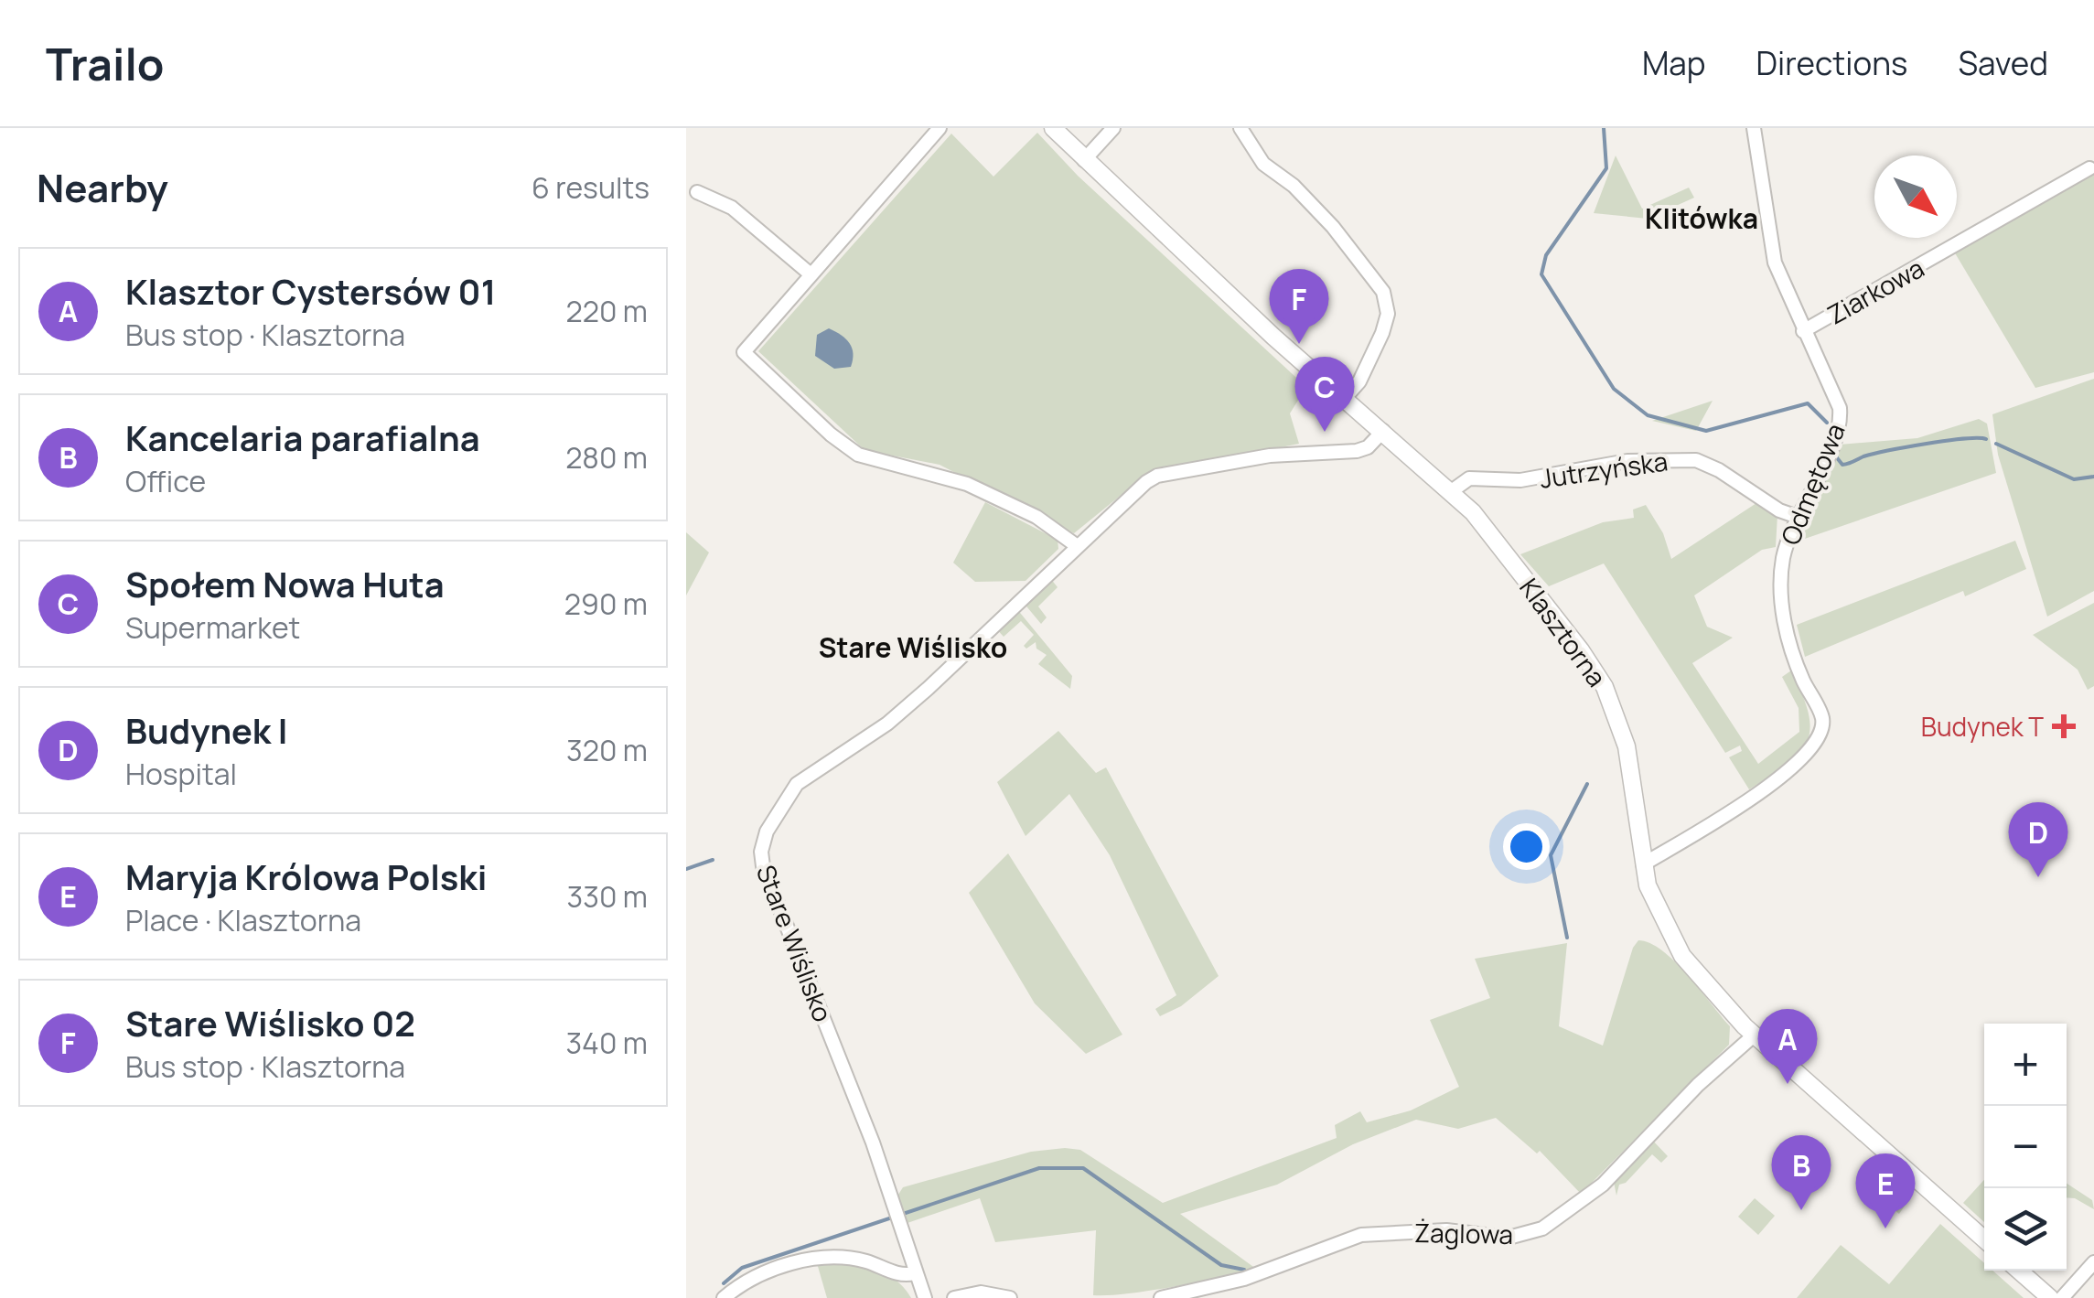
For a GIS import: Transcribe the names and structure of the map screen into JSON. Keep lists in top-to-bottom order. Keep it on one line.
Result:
{"streets":{"street":["Ziarkowa","Jutrzyńska","Odmętowa","Klasztorna","Stare Wiślisko","Żaglowa"]},"crossings":[["Ziarkowa","Odmętowa"],["Jutrzyńska","Odmętowa"],["Jutrzyńska","Klasztorna"],["Odmętowa","Klasztorna"],["Klasztorna","Stare Wiślisko"],["Klasztorna","Żaglowa"]],"districts":["Klitówka","Stare Wiślisko"],"places":{"health":["Budynek T"]},"north":"bottom right","page":{"header":"Trailo","nav":["Map","Directions","Saved"],"heading":["Nearby","6 results"],"list":[{"mark":"A","name":"Klasztor Cystersów 01","note":"Bus stop · Klasztorna","value":"220 m"},{"mark":"B","name":"Kancelaria parafialna","note":"Office","value":"280 m"},{"mark":"C","name":"Społem Nowa Huta","note":"Supermarket","value":"290 m"},{"mark":"D","name":"Budynek I","note":"Hospital","value":"320 m"},{"mark":"E","name":"Maryja Królowa Polski","note":"Place · Klasztorna","value":"330 m"},{"mark":"F","name":"Stare Wiślisko 02","note":"Bus stop · Klasztorna","value":"340 m"}],"pins":["F","C","D","A","B","E"],"map_buttons":["+","−"]}}
